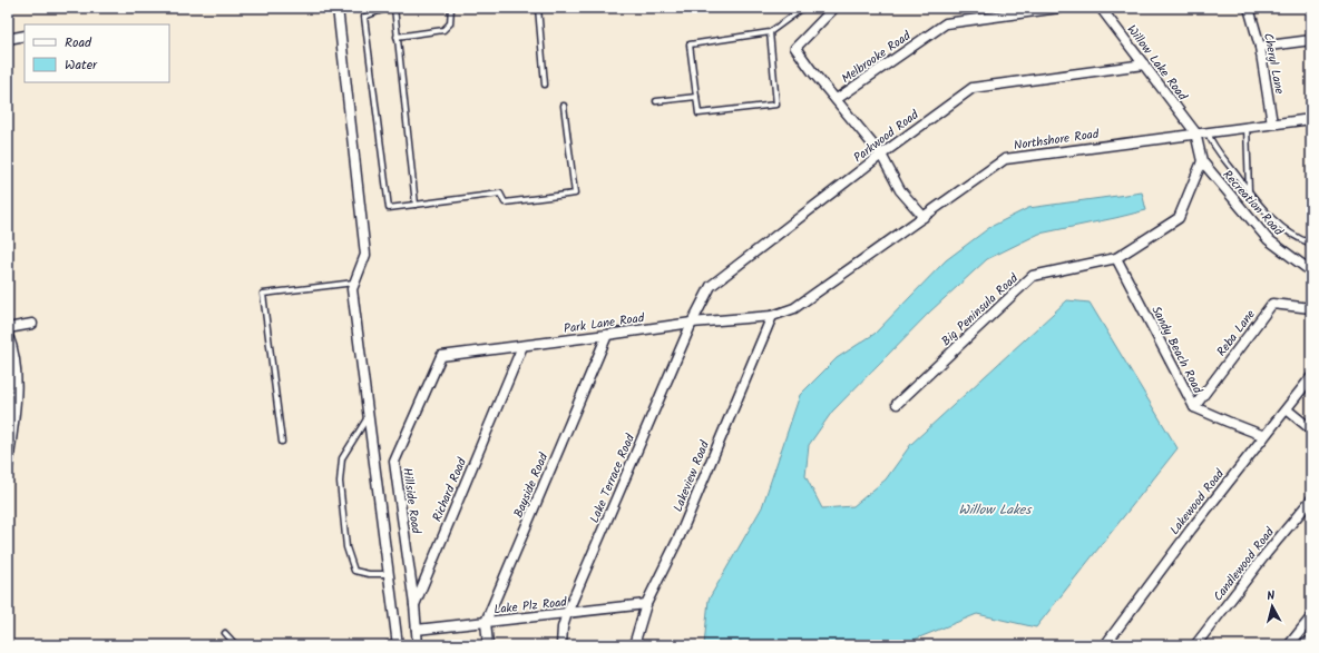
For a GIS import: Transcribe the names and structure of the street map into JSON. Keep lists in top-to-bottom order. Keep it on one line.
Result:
{"streets":{"street":["Melbrooke Road","Willow Lake Road","Cheryl Lane","Parkwood Road","Northshore Road","Recreation Road","Big Peninsula Road","Park Lane Road","Reba Lane","Sandy Beach Road","Lakeview Road","Lake Terrace Road","Bayside Road","Richard Road","Hillside Road","Lakewood Road","Candlewood Road","Lake Plz Road"]},"crossings":[["Willow Lake Road","Parkwood Road"],["Willow Lake Road","Northshore Road"],["Cheryl Lane","Northshore Road"],["Parkwood Road","Park Lane Road"],["Parkwood Road","Lake Terrace Road"],["Northshore Road","Park Lane Road"],["Northshore Road","Lakeview Road"],["Recreation Road","Big Peninsula Road"],["Big Peninsula Road","Sandy Beach Road"],["Park Lane Road","Lakeview Road"],["Park Lane Road","Lake Terrace Road"],["Park Lane Road","Bayside Road"],["Park Lane Road","Richard Road"],["Park Lane Road","Hillside Road"],["Reba Lane","Sandy Beach Road"],["Sandy Beach Road","Lakewood Road"],["Lakeview Road","Lake Plz Road"],["Lake Terrace Road","Lake Plz Road"],["Bayside Road","Lake Plz Road"],["Richard Road","Hillside Road"],["Richard Road","Lake Plz Road"]],"water":["Willow Lakes"],"legend":["Road","Water"],"north":"top"}
